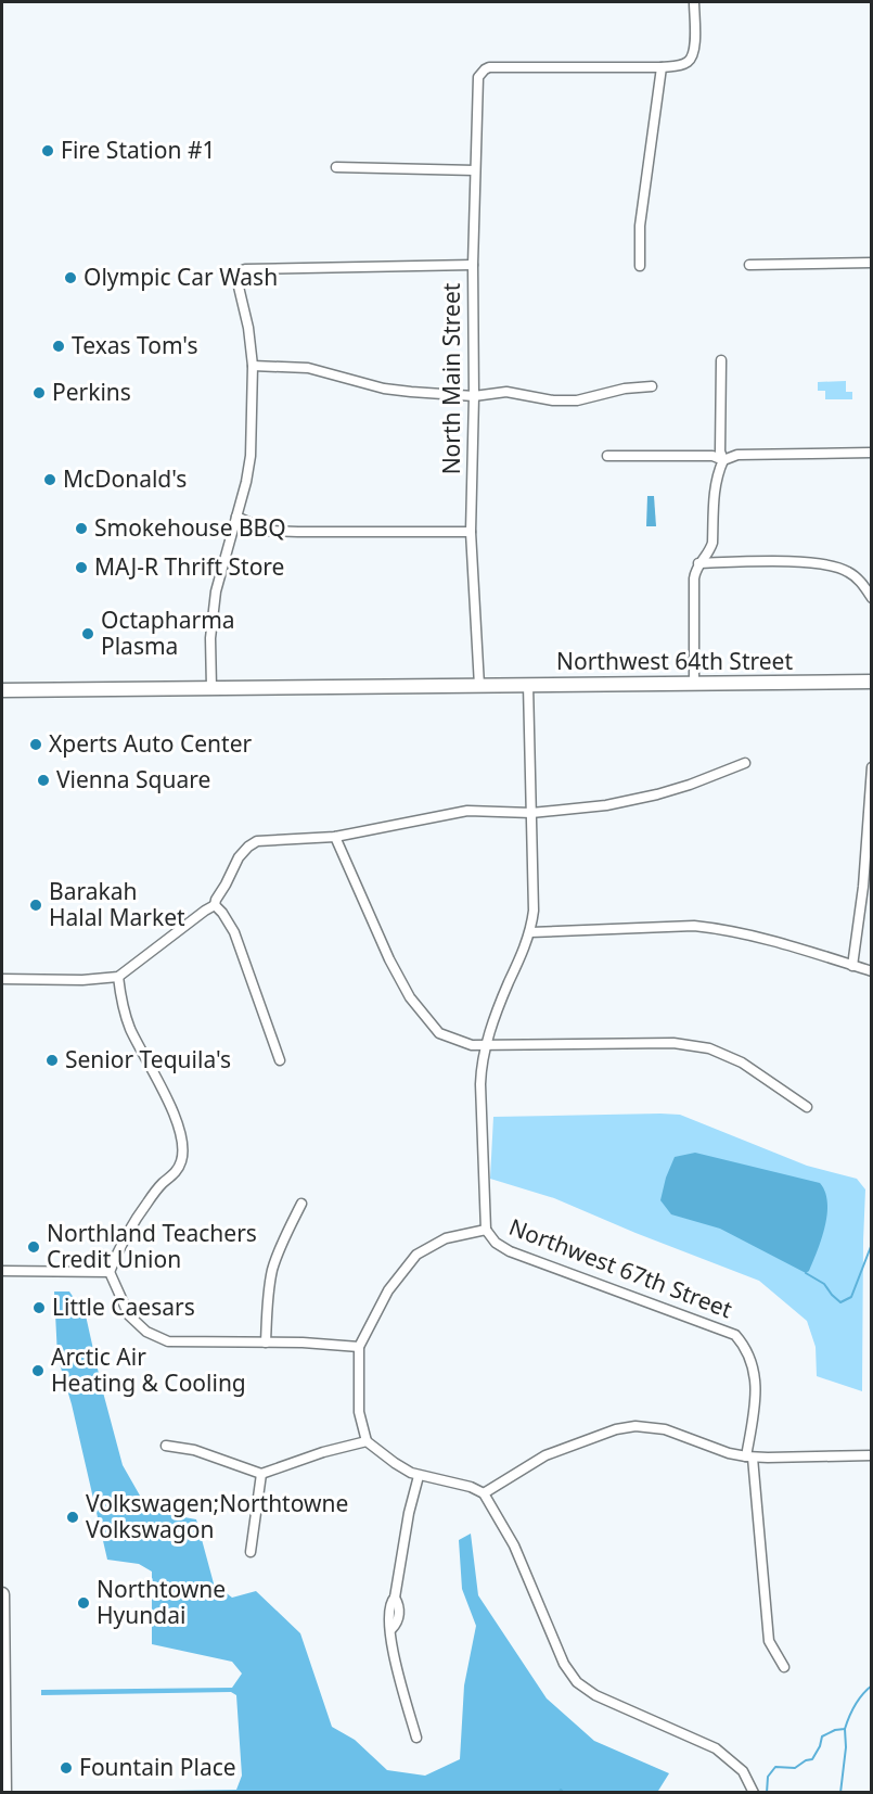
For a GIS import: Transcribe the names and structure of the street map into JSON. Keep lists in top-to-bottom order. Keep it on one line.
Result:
{"streets":{"street":["North Main Street","Northwest 64th Street","Northwest 67th Street"]},"crossings":[["North Main Street","Northwest 64th Street"]],"places":["Fire Station #1","Olympic Car Wash","Texas Tom's","Perkins","McDonald's","Smokehouse BBQ","MAJ-R Thrift Store","Octapharma Plasma","Xperts Auto Center","Vienna Square","Barakah Halal Market","Senior Tequila's","Northland Teachers Credit Union","Little Caesars","Arctic Air Heating & Cooling","Volkswagen;Northtowne Volkswagon","Northtowne Hyundai","Fountain Place"]}
